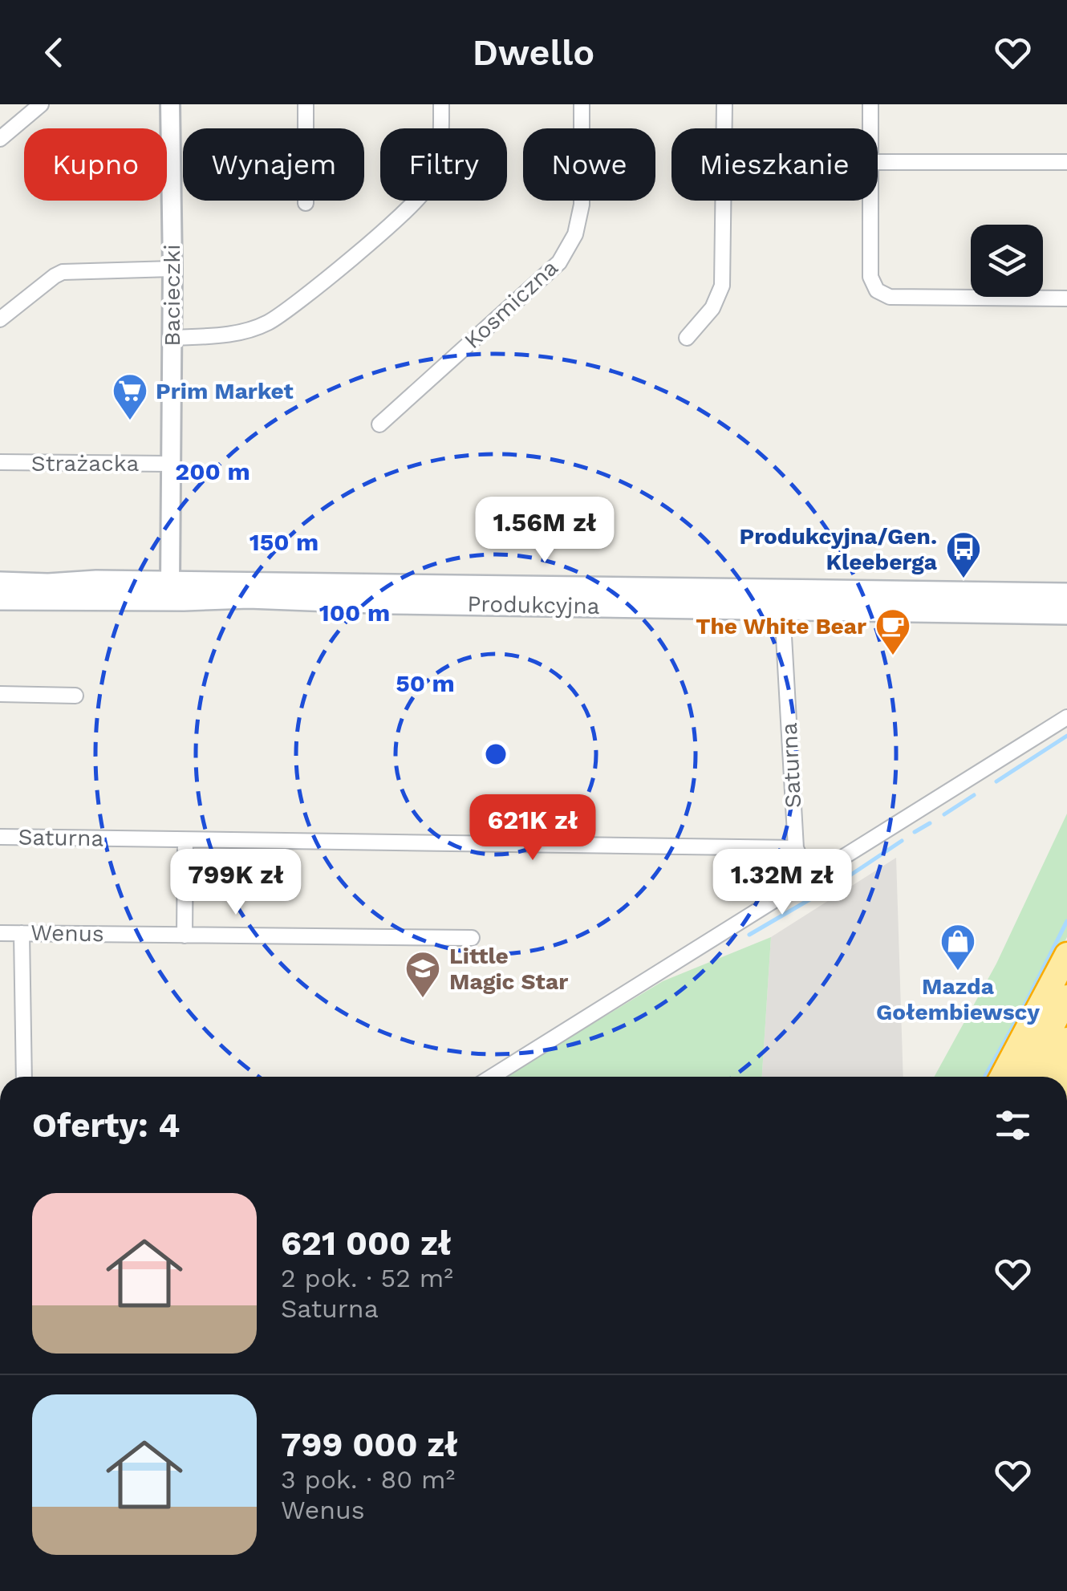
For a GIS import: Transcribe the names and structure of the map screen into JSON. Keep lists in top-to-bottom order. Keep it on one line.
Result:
{"streets":{"main road":["Produkcyjna"],"street":["Bacieczki","Kosmiczna","Strażacka","Saturna","Wenus"]},"crossings":[["Bacieczki","Strażacka"],["Bacieczki","Produkcyjna"],["Produkcyjna","Saturna"]],"places":{"supermarket":["Prim Market"],"bus stop":["Produkcyjna/Gen. Kleeberga"],"cafe":["The White Bear"],"shop":["Mazda Gołembiewscy"],"school or university":["Little Magic Star"]},"page":{"header":"Dwello","chip":["Kupno","Wynajem","Filtry","Nowe","Mieszkanie"],"price":["1.56M zł","621K zł","799K zł","1.32M zł"],"heading":"Oferty: 4","list":[{"name":"621 000 zł","note":"2 pok. · 52 m² · Saturna"},{"name":"799 000 zł","note":"3 pok. · 80 m² · Wenus"}]},"rings":["200 m","150 m","100 m","50 m"]}
